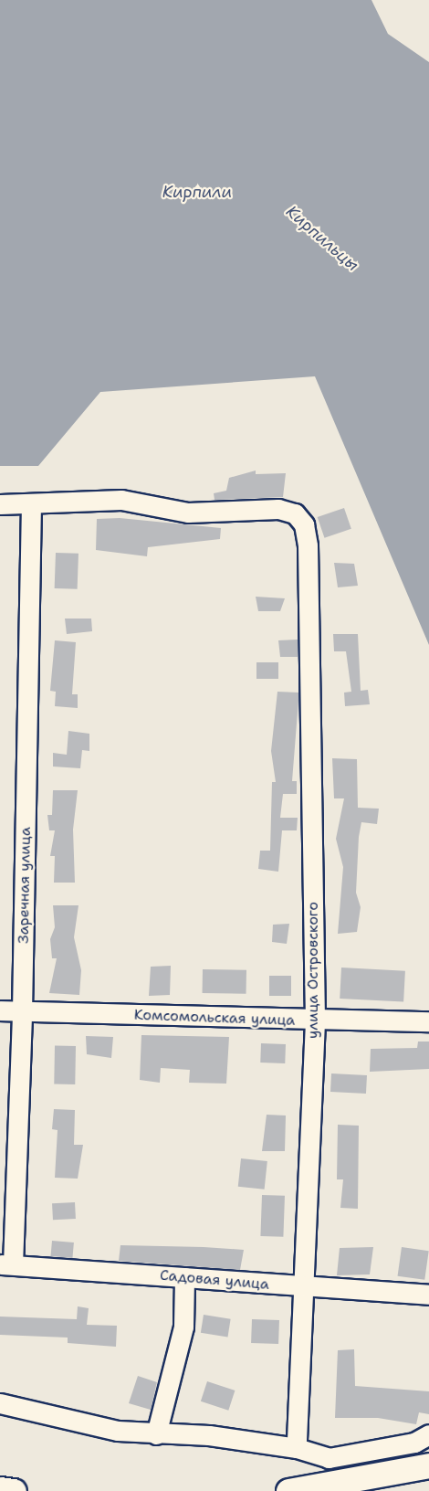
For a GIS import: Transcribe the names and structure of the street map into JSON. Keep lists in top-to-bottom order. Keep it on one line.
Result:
{"streets":{"street":["Заречная улица","улица Островского","Комсомольская улица","Садовая улица"]},"crossings":[["Заречная улица","улица Островского"],["Заречная улица","Комсомольская улица"],["Заречная улица","Садовая улица"],["улица Островского","Комсомольская улица"],["улица Островского","Садовая улица"]],"water":["Кирпили","Кирпильцы"]}
